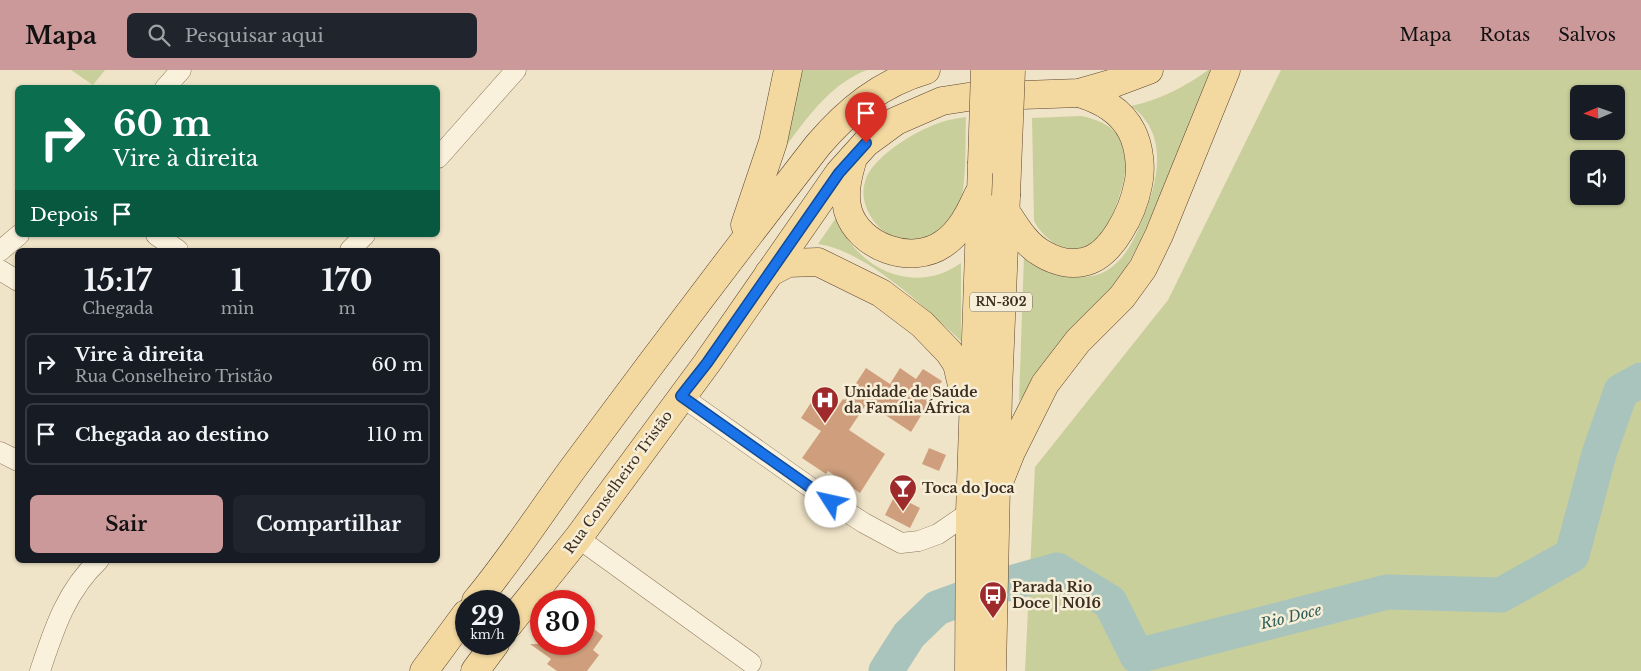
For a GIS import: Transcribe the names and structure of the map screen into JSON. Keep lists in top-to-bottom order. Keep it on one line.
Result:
{"streets":{"main road":["RN-302","Rua Conselheiro Tristão"]},"water":["Rio Doce"],"places":{"hospital":["Unidade de Saúde da Família África"],"bar":["Toca do Joca"],"bus stop":["Parada Rio Doce | N016"]},"north":"left","page":{"header":"Mapa","search":"Pesquisar aqui","nav":["Mapa","Rotas","Salvos"],"turn":["60 m","Vire à direita"],"then":"Depois","eta":["15:17","Chegada","1","min","170","m"],"list":[{"name":"Vire à direita","note":"Rua Conselheiro Tristão","value":"60 m"},{"name":"Chegada ao destino","value":"110 m"}],"buttons":["Sair","Compartilhar"],"speed":"29 km/h","limit":"30"}}
